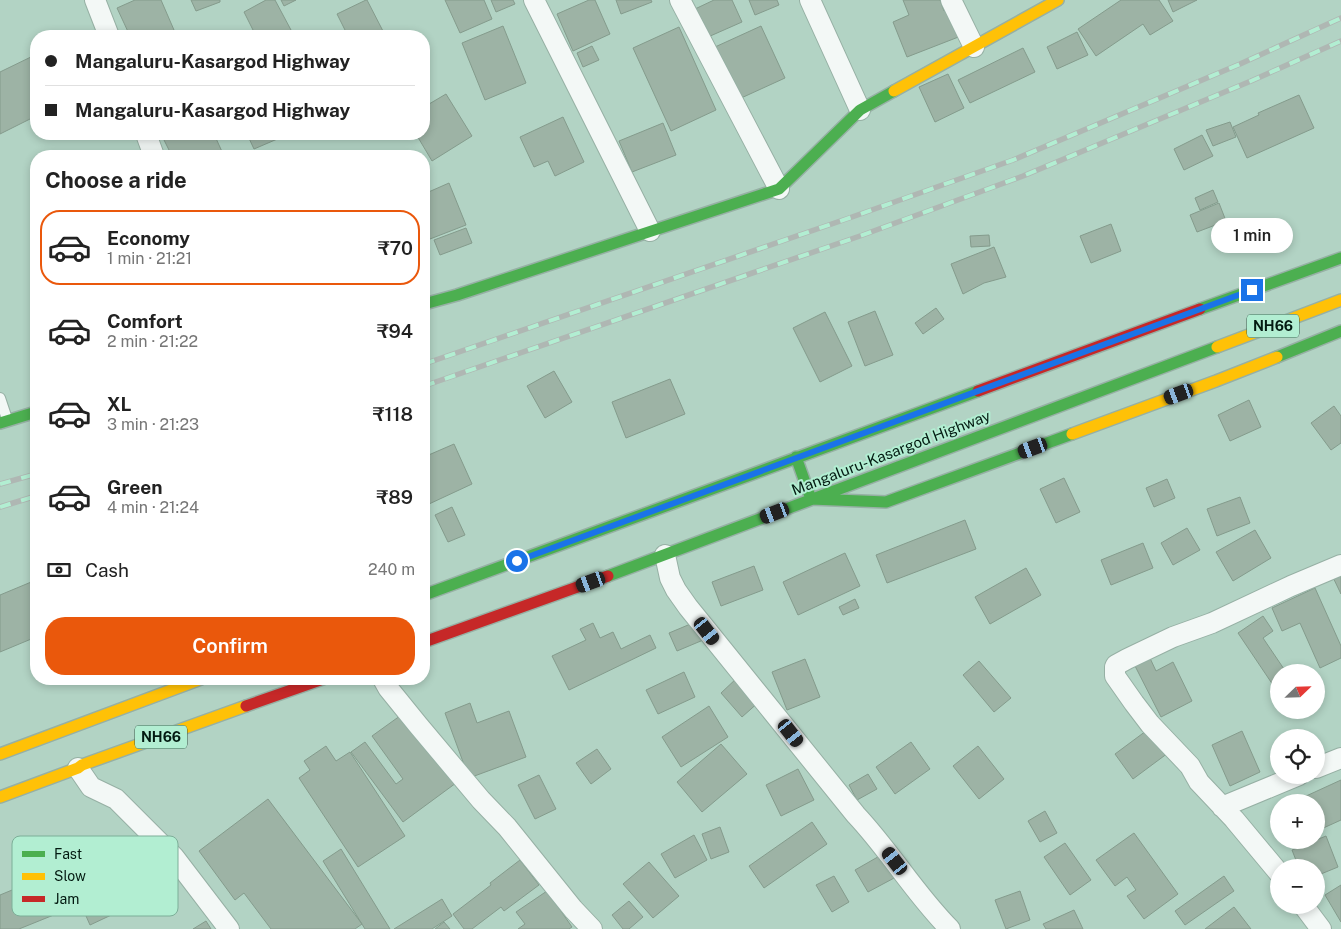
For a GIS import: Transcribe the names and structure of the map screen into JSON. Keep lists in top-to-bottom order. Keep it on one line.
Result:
{"streets":{"main road":["NH66","Mangaluru-Kasargod Highway"]},"legend":["Fast","Slow","Jam"],"north":"top right","page":{"banner":["Mangaluru-Kasargod Highway","Mangaluru-Kasargod Highway"],"heading":"Choose a ride","list":[{"name":"Economy","note":"1 min · 21:21","value":"₹70"},{"name":"Comfort","note":"2 min · 21:22","value":"₹94"},{"name":"XL","note":"3 min · 21:23","value":"₹118"},{"name":"Green","note":"4 min · 21:24","value":"₹89"}],"bubble":"1 min","pay":["Cash","240 m"],"buttons":"Confirm","map_buttons":["+","−"]}}
